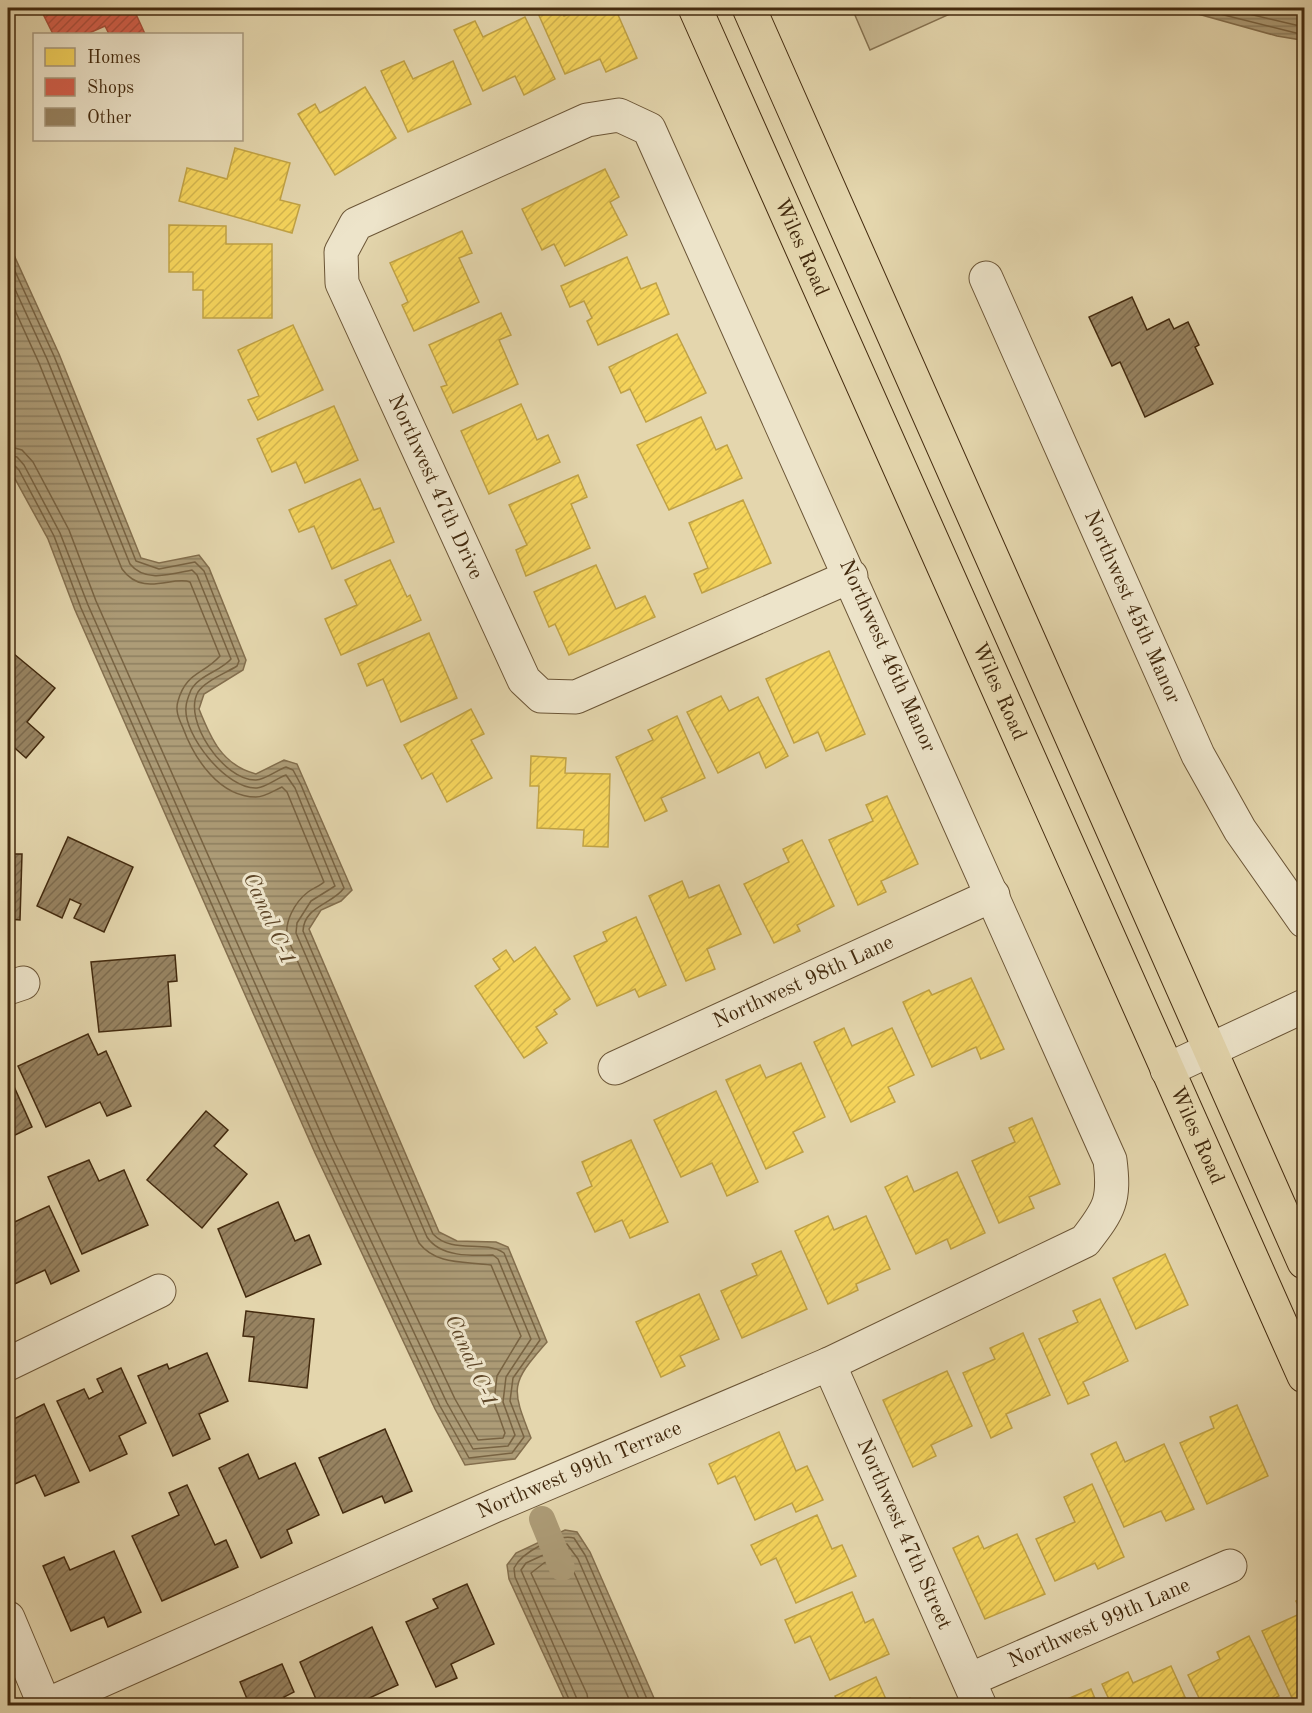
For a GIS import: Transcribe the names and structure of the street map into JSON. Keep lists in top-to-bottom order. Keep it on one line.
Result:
{"streets":{"main road":["Wiles Road"],"street":["Northwest 47th Drive","Northwest 45th Manor","Northwest 46th Manor","Northwest 98th Lane","Northwest 99th Terrace","Northwest 47th Street","Northwest 99th Lane"]},"crossings":[["Northwest 47th Drive","Northwest 46th Manor"],["Northwest 46th Manor","Northwest 98th Lane"],["Northwest 46th Manor","Northwest 99th Terrace"],["Northwest 99th Terrace","Northwest 47th Street"],["Northwest 47th Street","Northwest 99th Lane"]],"water":["Canal C-1"],"legend":["Homes","Shops","Other"]}
